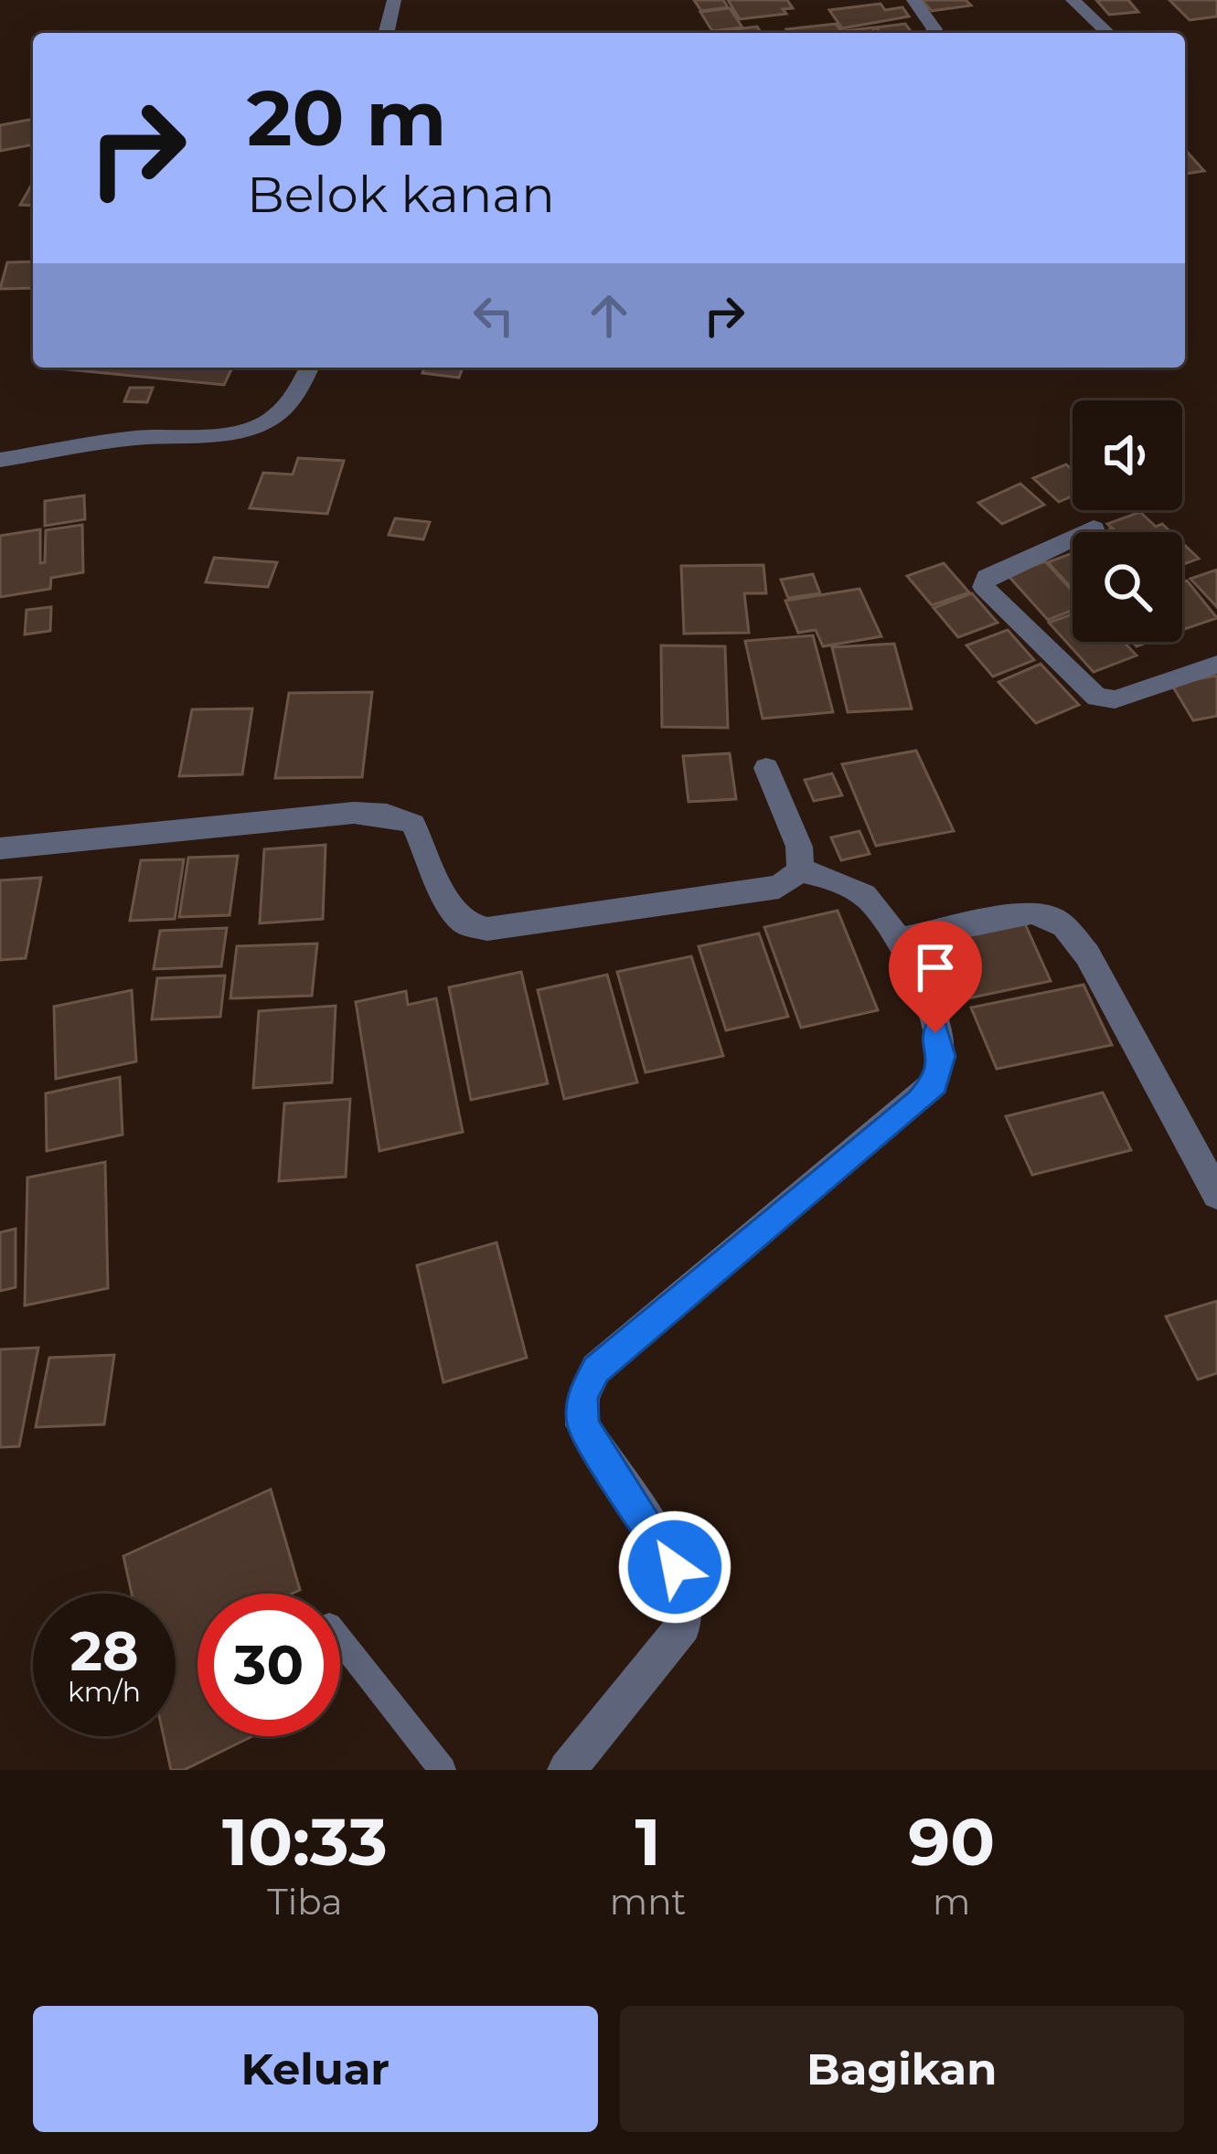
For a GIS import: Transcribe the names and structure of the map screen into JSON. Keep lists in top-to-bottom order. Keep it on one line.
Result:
{"page":{"turn":["20 m","Belok kanan"],"speed":"28 km/h","limit":"30","eta":["10:33","Tiba","1","mnt","90","m"],"buttons":["Keluar","Bagikan"]}}
